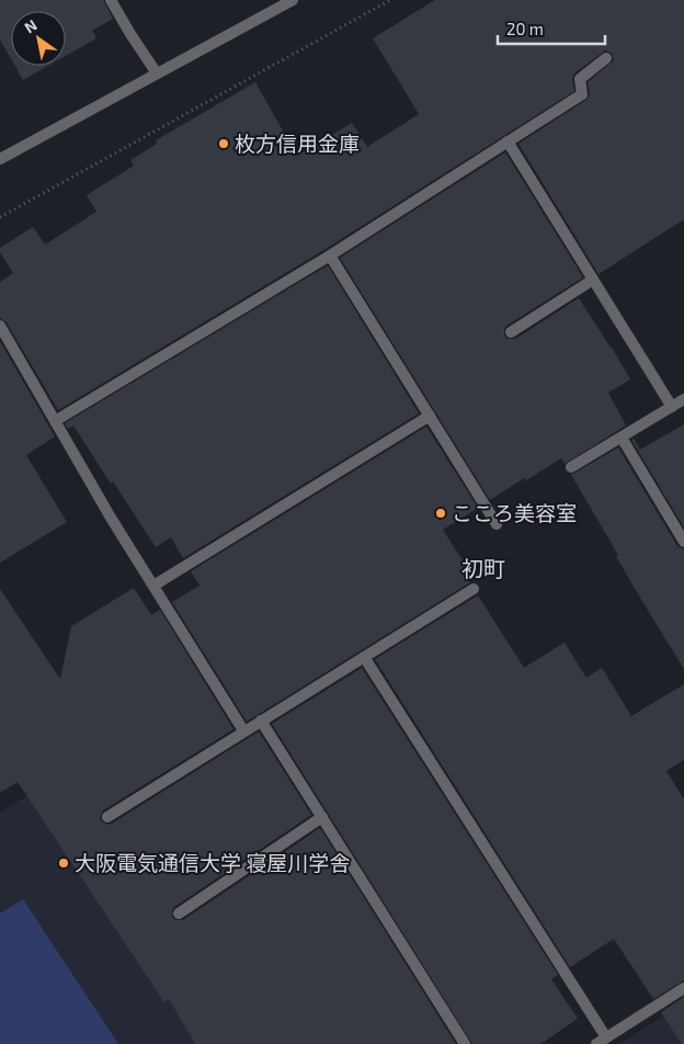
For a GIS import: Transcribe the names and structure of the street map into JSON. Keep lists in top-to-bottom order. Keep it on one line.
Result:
{"districts":["初町"],"places":["枚方信用金庫","こころ美容室","大阪電気通信大学 寝屋川学舎"],"scale_bar":"20 m","north":"top left"}
